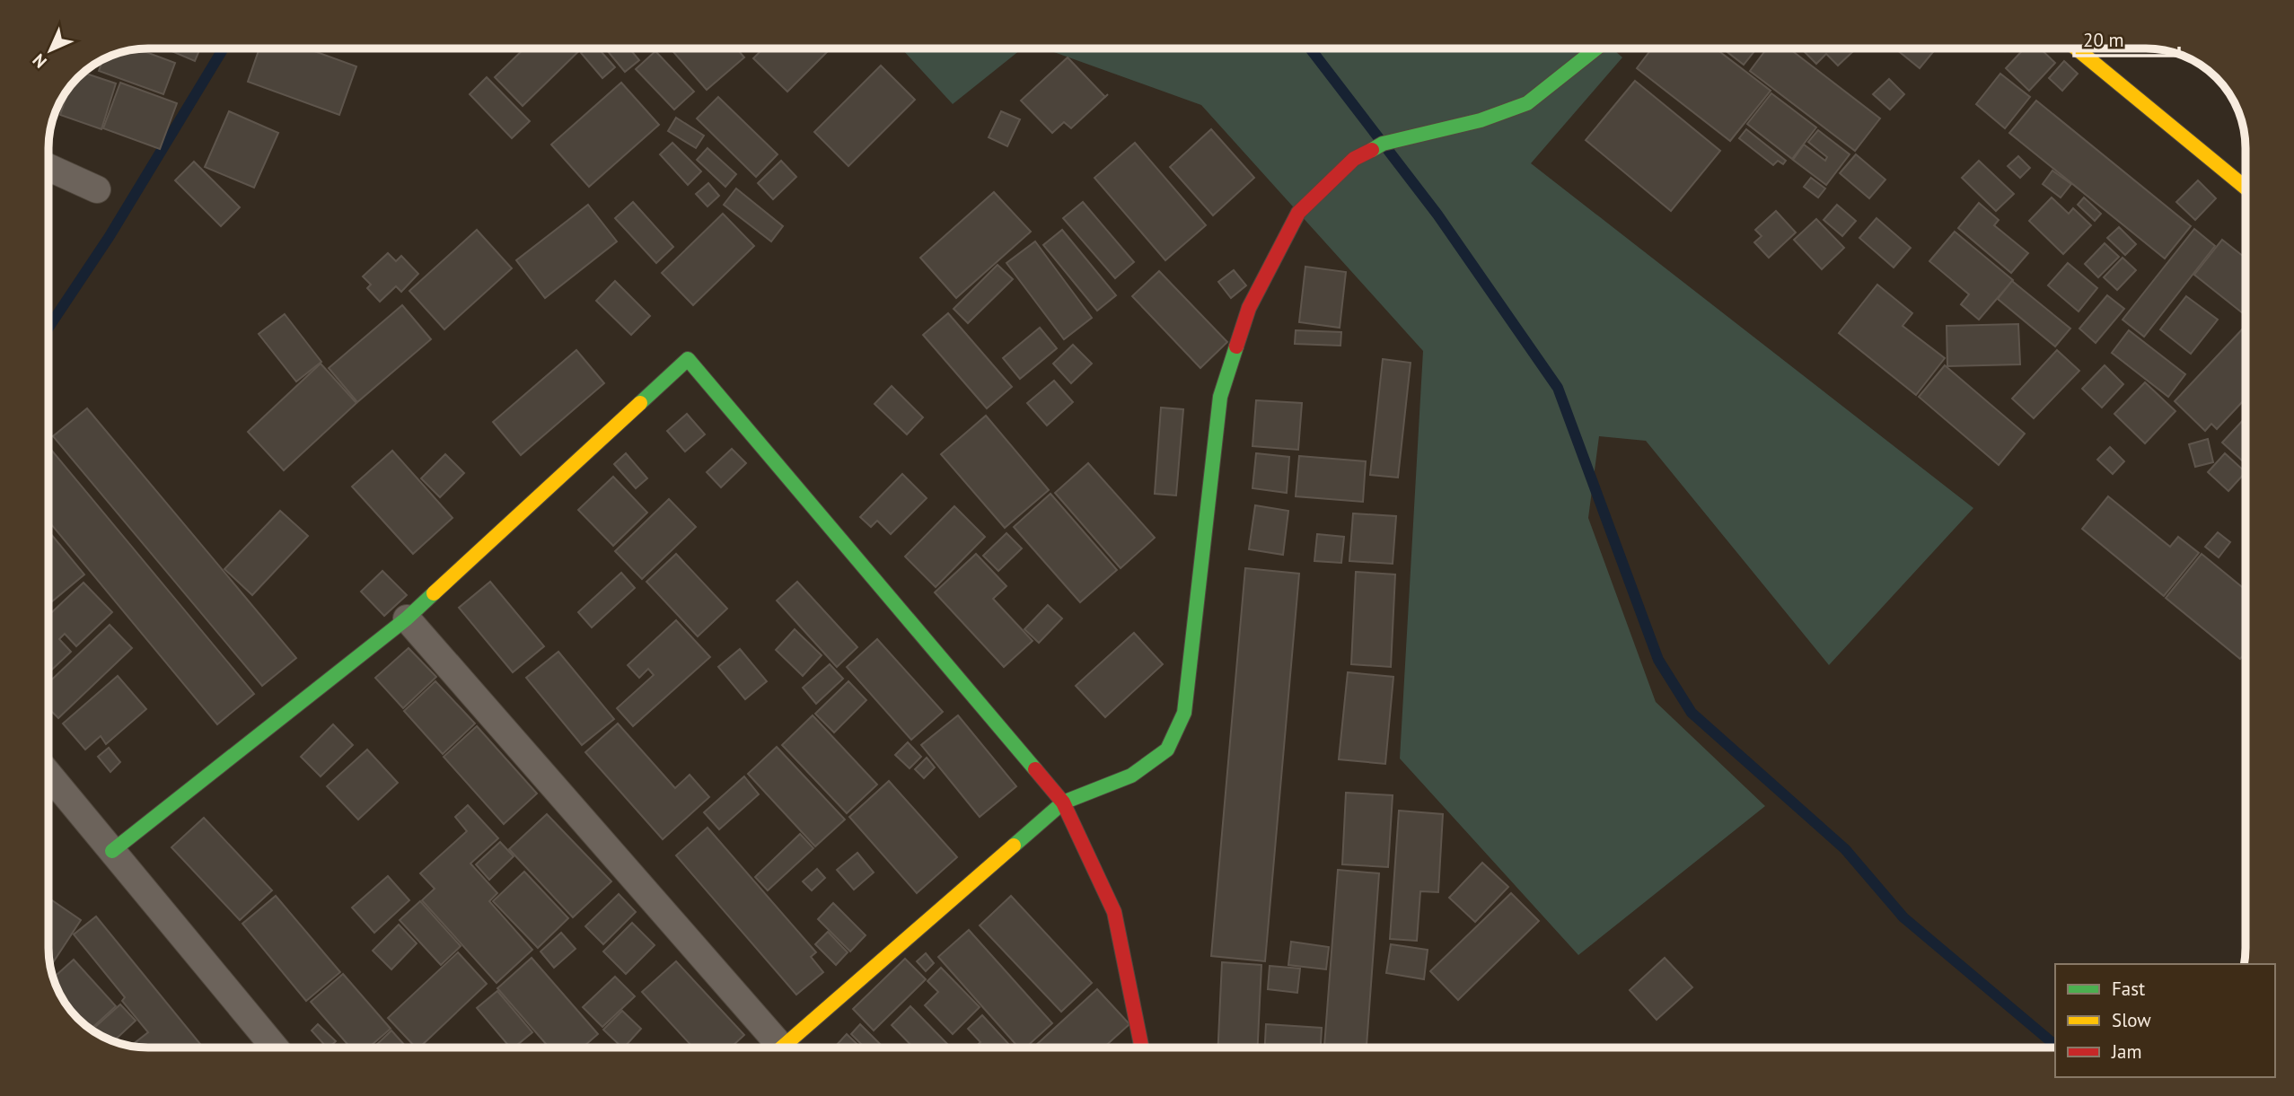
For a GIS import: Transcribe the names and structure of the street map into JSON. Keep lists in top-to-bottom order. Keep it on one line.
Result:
{"legend":["Fast","Slow","Jam"],"scale_bar":"20 m","north":"bottom left"}
